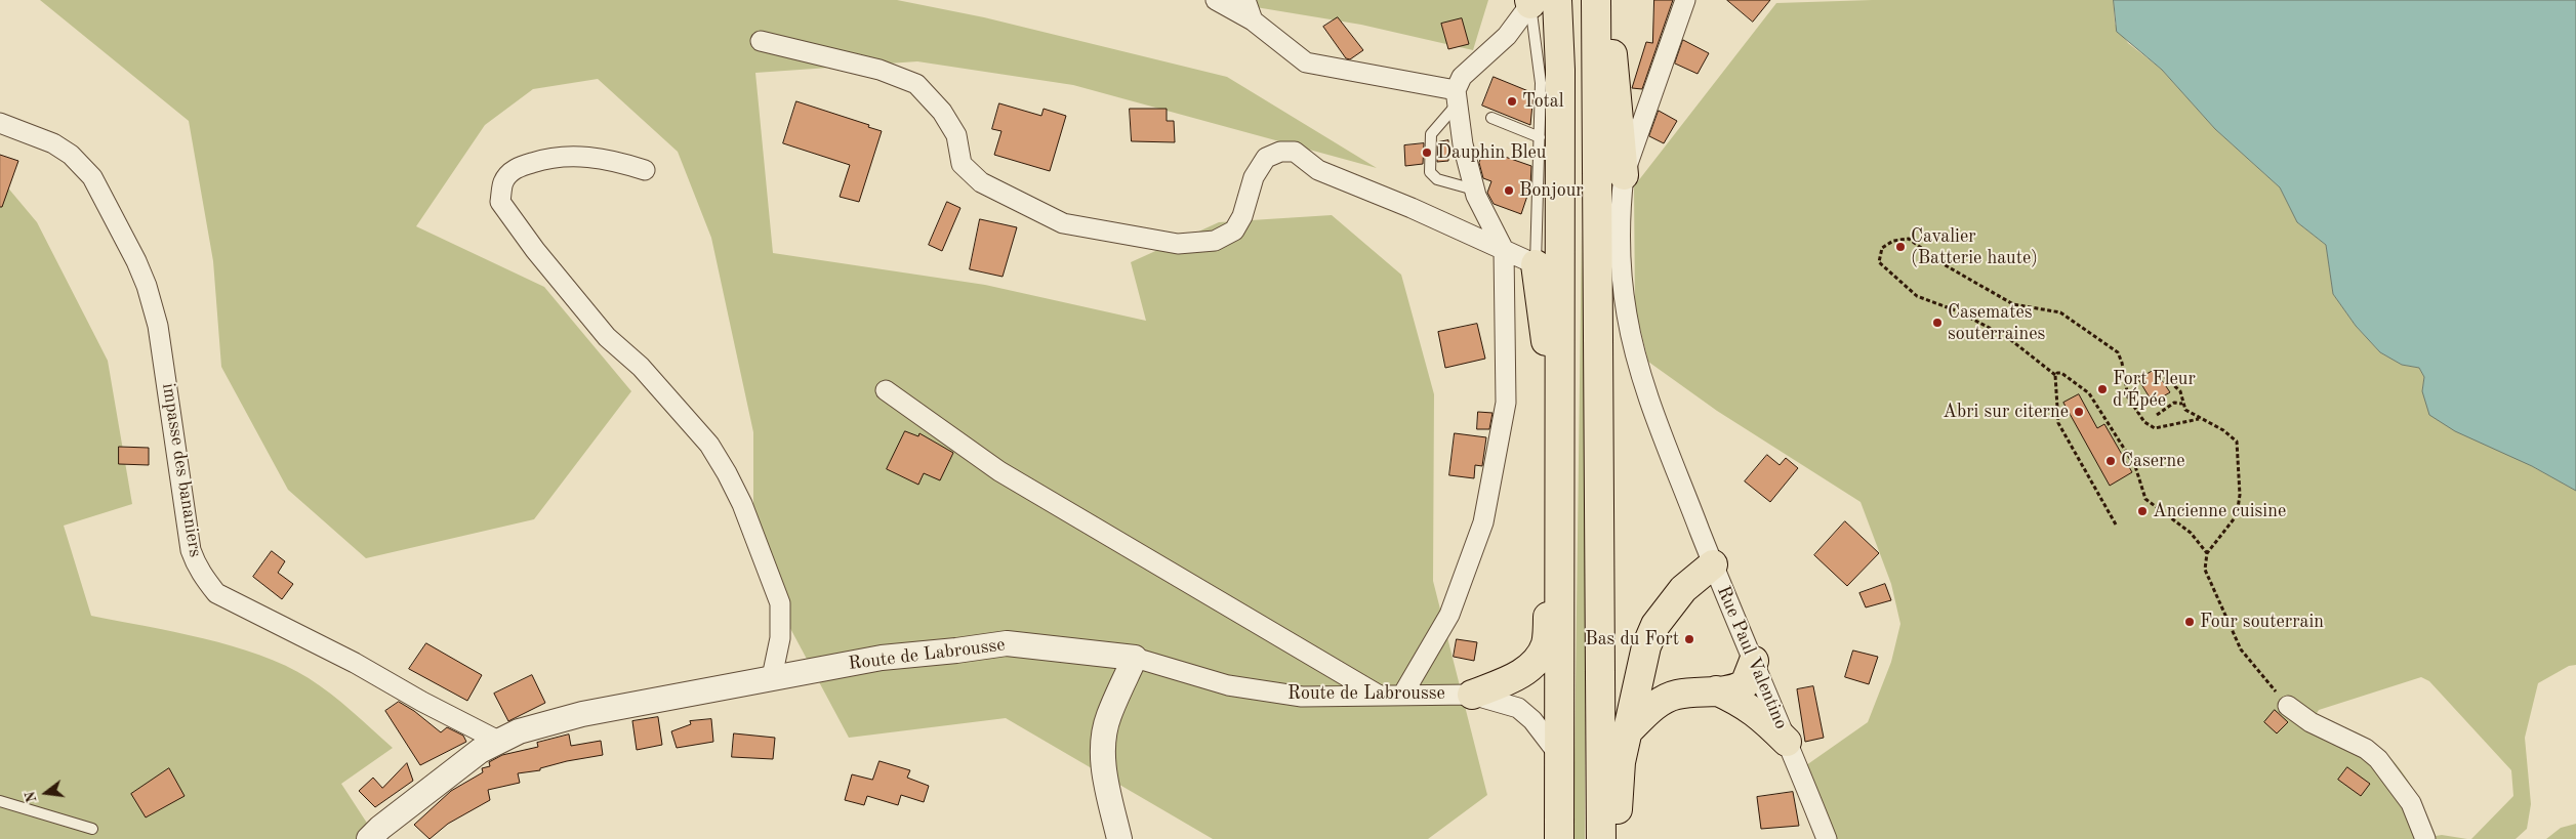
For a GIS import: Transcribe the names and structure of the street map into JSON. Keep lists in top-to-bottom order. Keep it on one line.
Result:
{"streets":{"street":["impasse des bananiers","Route de Labrousse","Rue Paul Valentino"]},"crossings":[["impasse des bananiers","Route de Labrousse"]],"places":["Total","Dauphin Bleu","Bonjour","Cavalier (Batterie haute)","Casemates souterraines","Fort Fleur d'Épée","Abri sur citerne","Caserne","Ancienne cuisine","Four souterrain","Bas du Fort"],"north":"left"}
